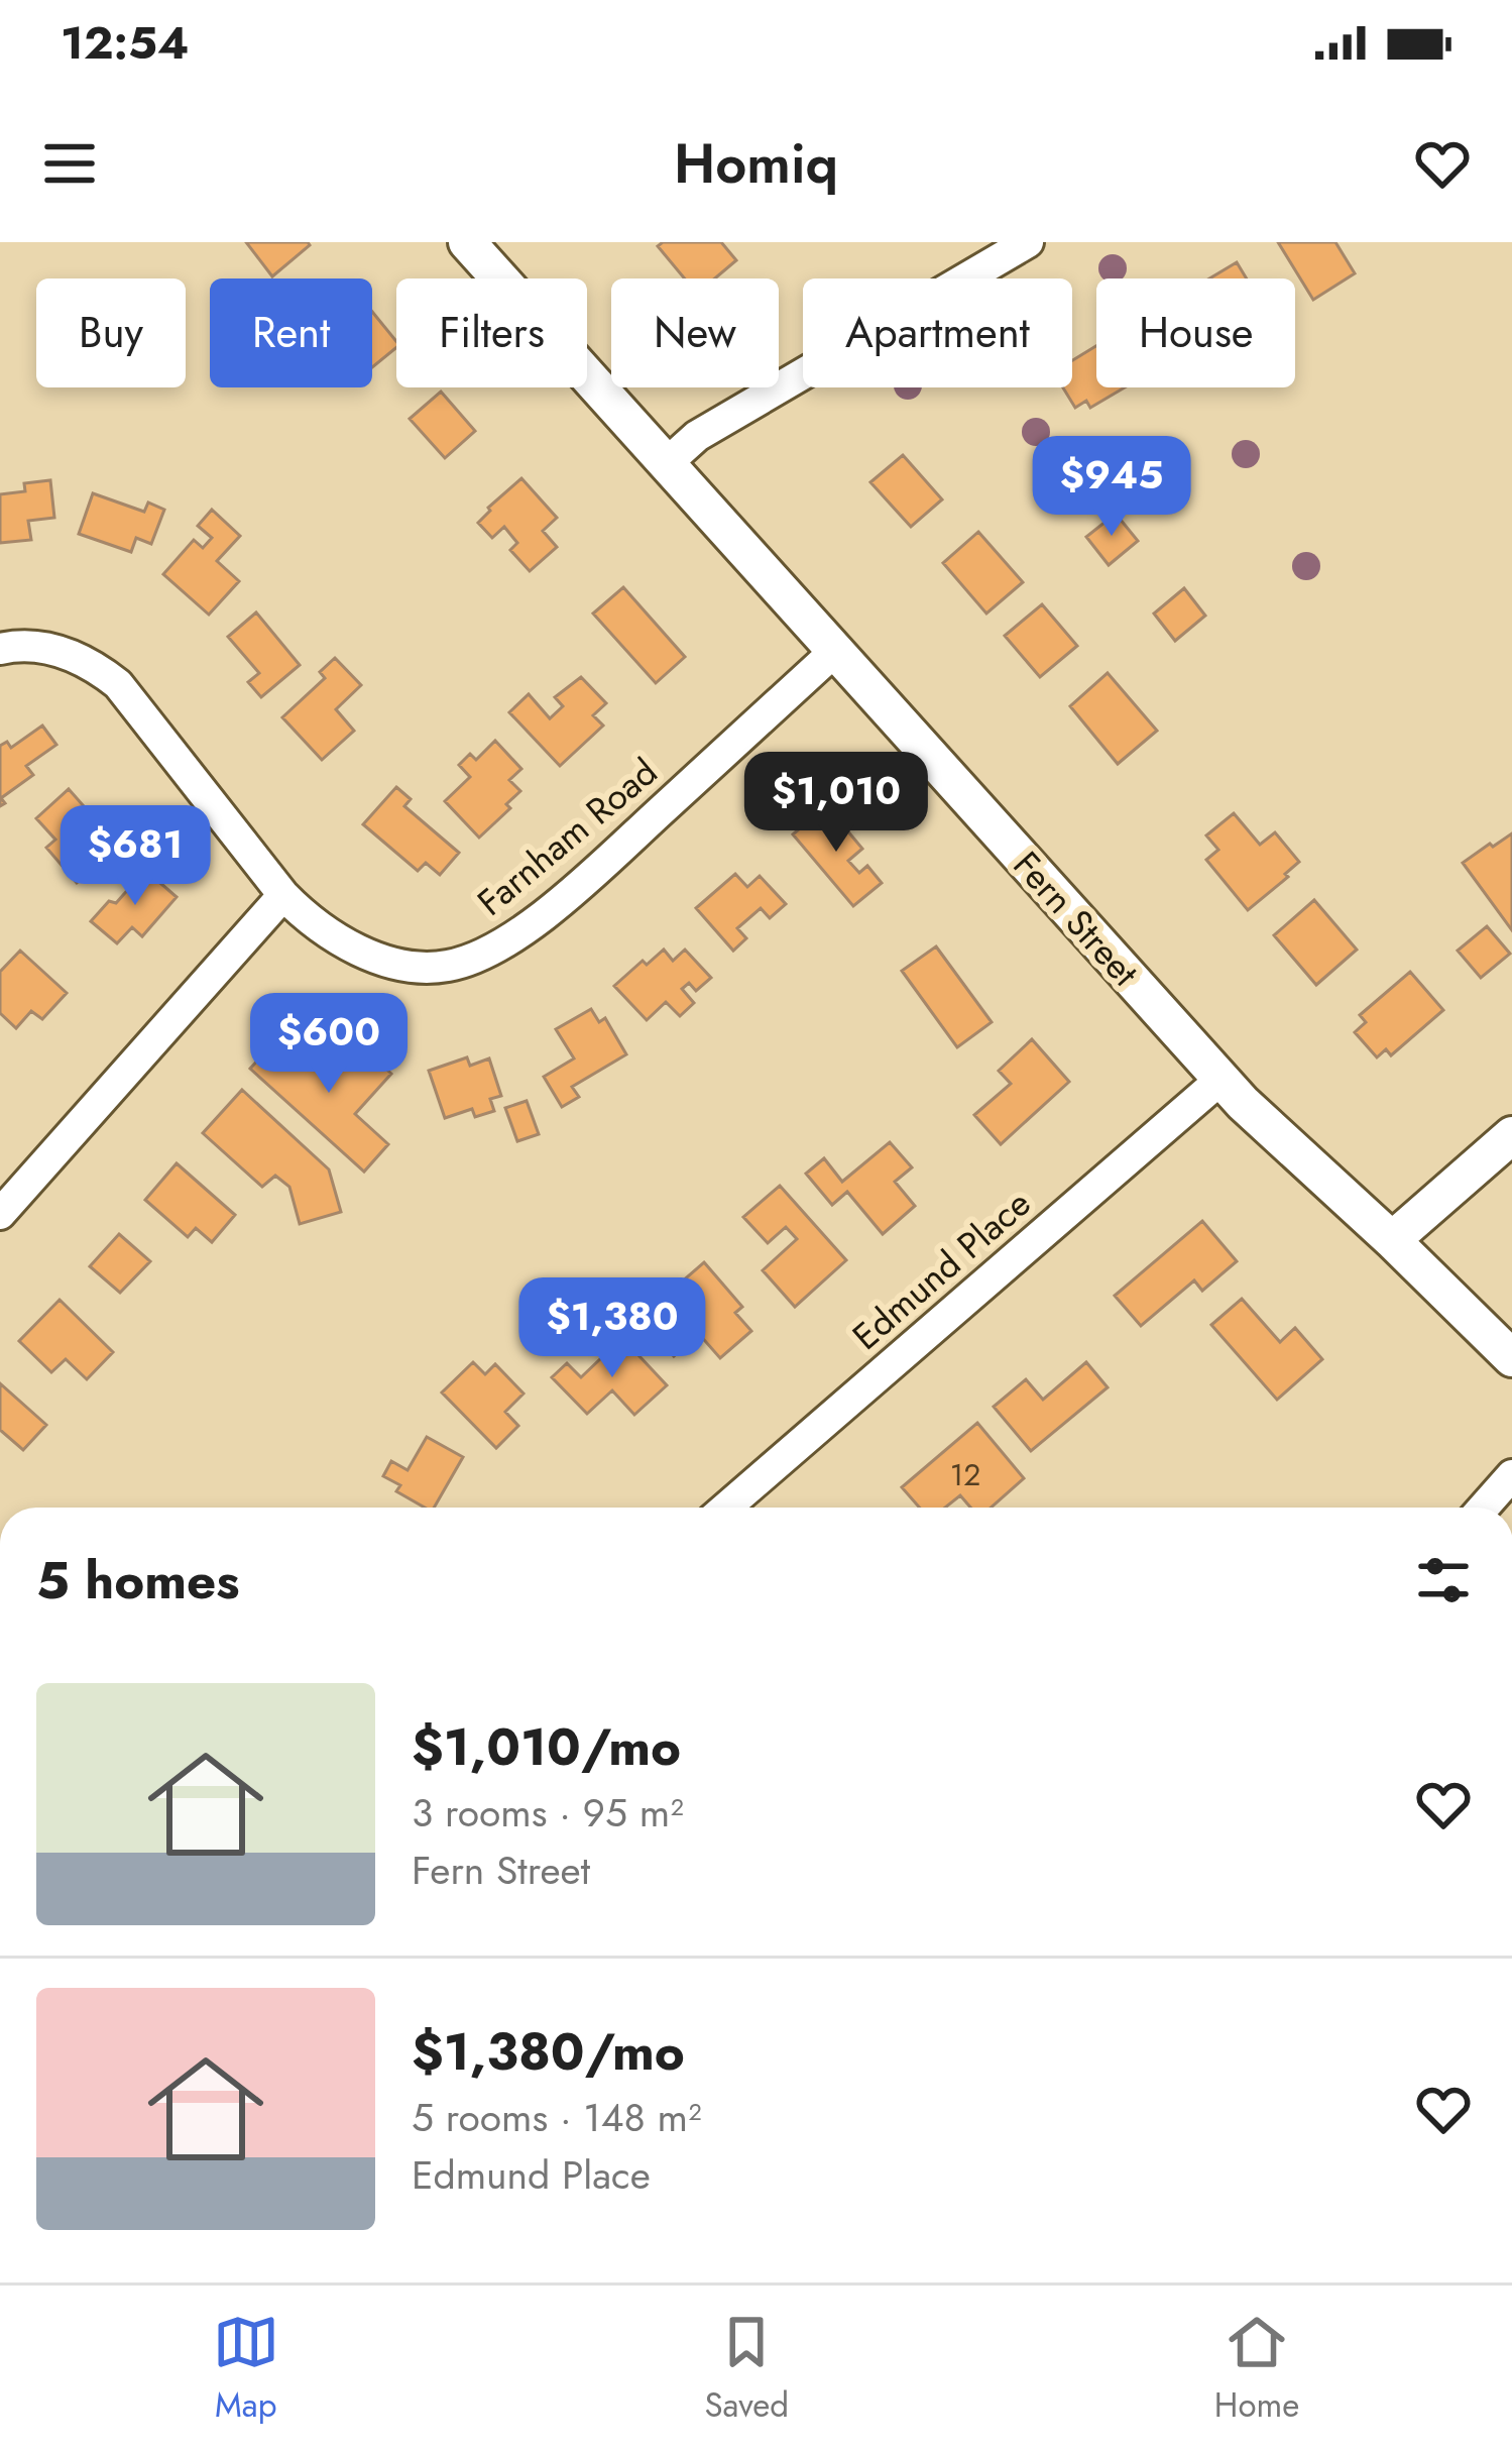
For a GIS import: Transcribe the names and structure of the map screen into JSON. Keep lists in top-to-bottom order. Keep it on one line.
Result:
{"streets":{"street":["Farnham Road","Fern Street","Edmund Place"]},"crossings":[["Farnham Road","Fern Street"],["Fern Street","Edmund Place"]],"house_numbers":["12"],"page":{"status":"12:54","header":"Homiq","chip":["Buy","Rent","Filters","New","Apartment","House"],"price":["$945","$1,010","$681","$600","$1,380"],"heading":"5 homes","list":[{"name":"$1,010/mo","note":"3 rooms · 95 m² · Fern Street"},{"name":"$1,380/mo","note":"5 rooms · 148 m² · Edmund Place"}],"tabs":["Map","Saved","Home"]}}
